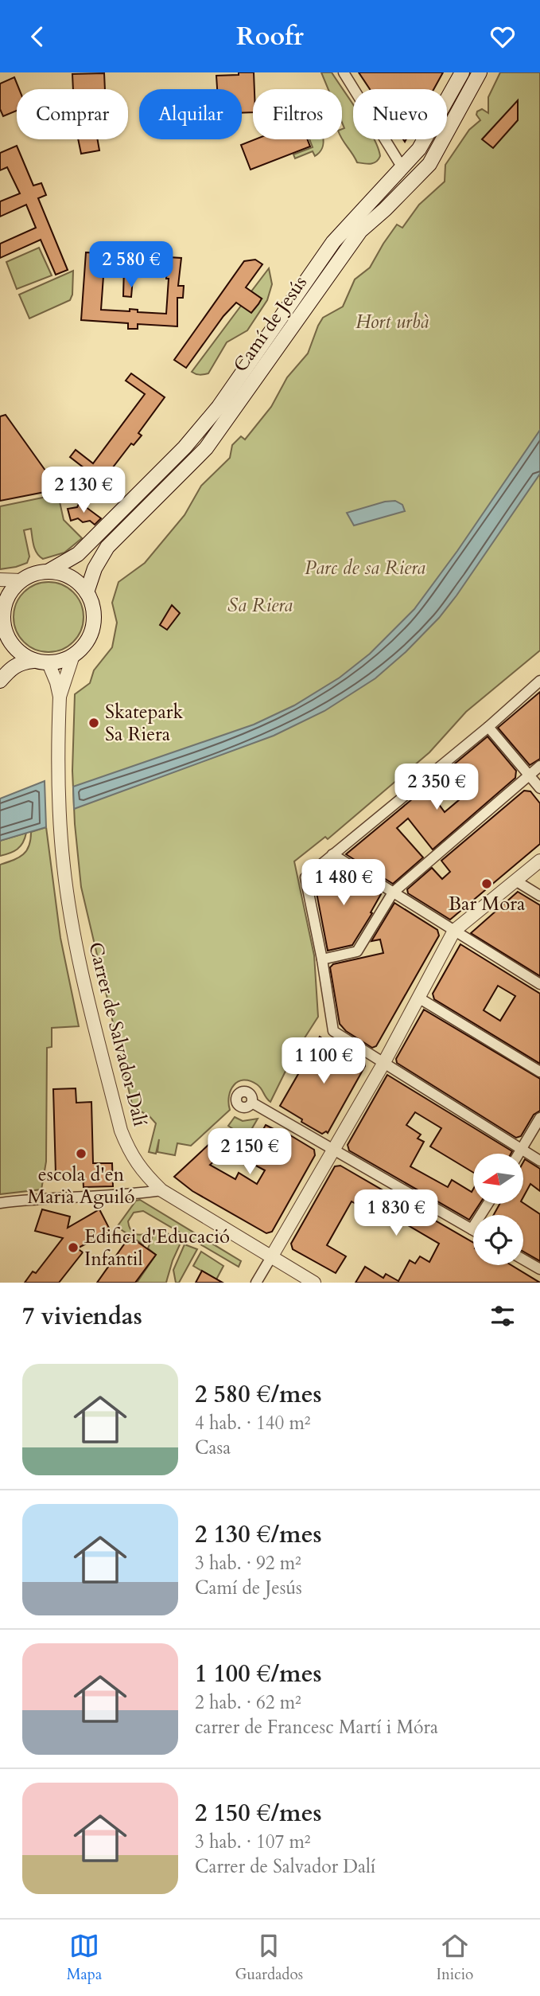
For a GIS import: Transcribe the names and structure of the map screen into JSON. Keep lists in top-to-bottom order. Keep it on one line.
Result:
{"streets":{"main road":["Camí de Jesús"],"street":["Carrer de Salvador Dalí"]},"crossings":[["Camí de Jesús","Carrer de Salvador Dalí"]],"parks":["Hort urbà","Parc de sa Riera","Sa Riera"],"places":["Skatepark Sa Riera","Bar Mora","escola d'en Marià Aguiló","Edifici d'Educació Infantil"],"north":"left","page":{"header":"Roofr","chip":["Comprar","Alquilar","Filtros","Nuevo"],"price":["2 580 €","2 130 €","2 350 €","1 480 €","1 100 €","2 150 €","1 830 €"],"heading":"7 viviendas","list":[{"name":"2 580 €/mes","note":"4 hab. · 140 m² · Casa"},{"name":"2 130 €/mes","note":"3 hab. · 92 m² · Camí de Jesús"},{"name":"1 100 €/mes","note":"2 hab. · 62 m² · carrer de Francesc Martí i Móra"},{"name":"2 150 €/mes","note":"3 hab. · 107 m² · Carrer de Salvador Dalí"}],"tabs":["Mapa","Guardados","Inicio"]}}
